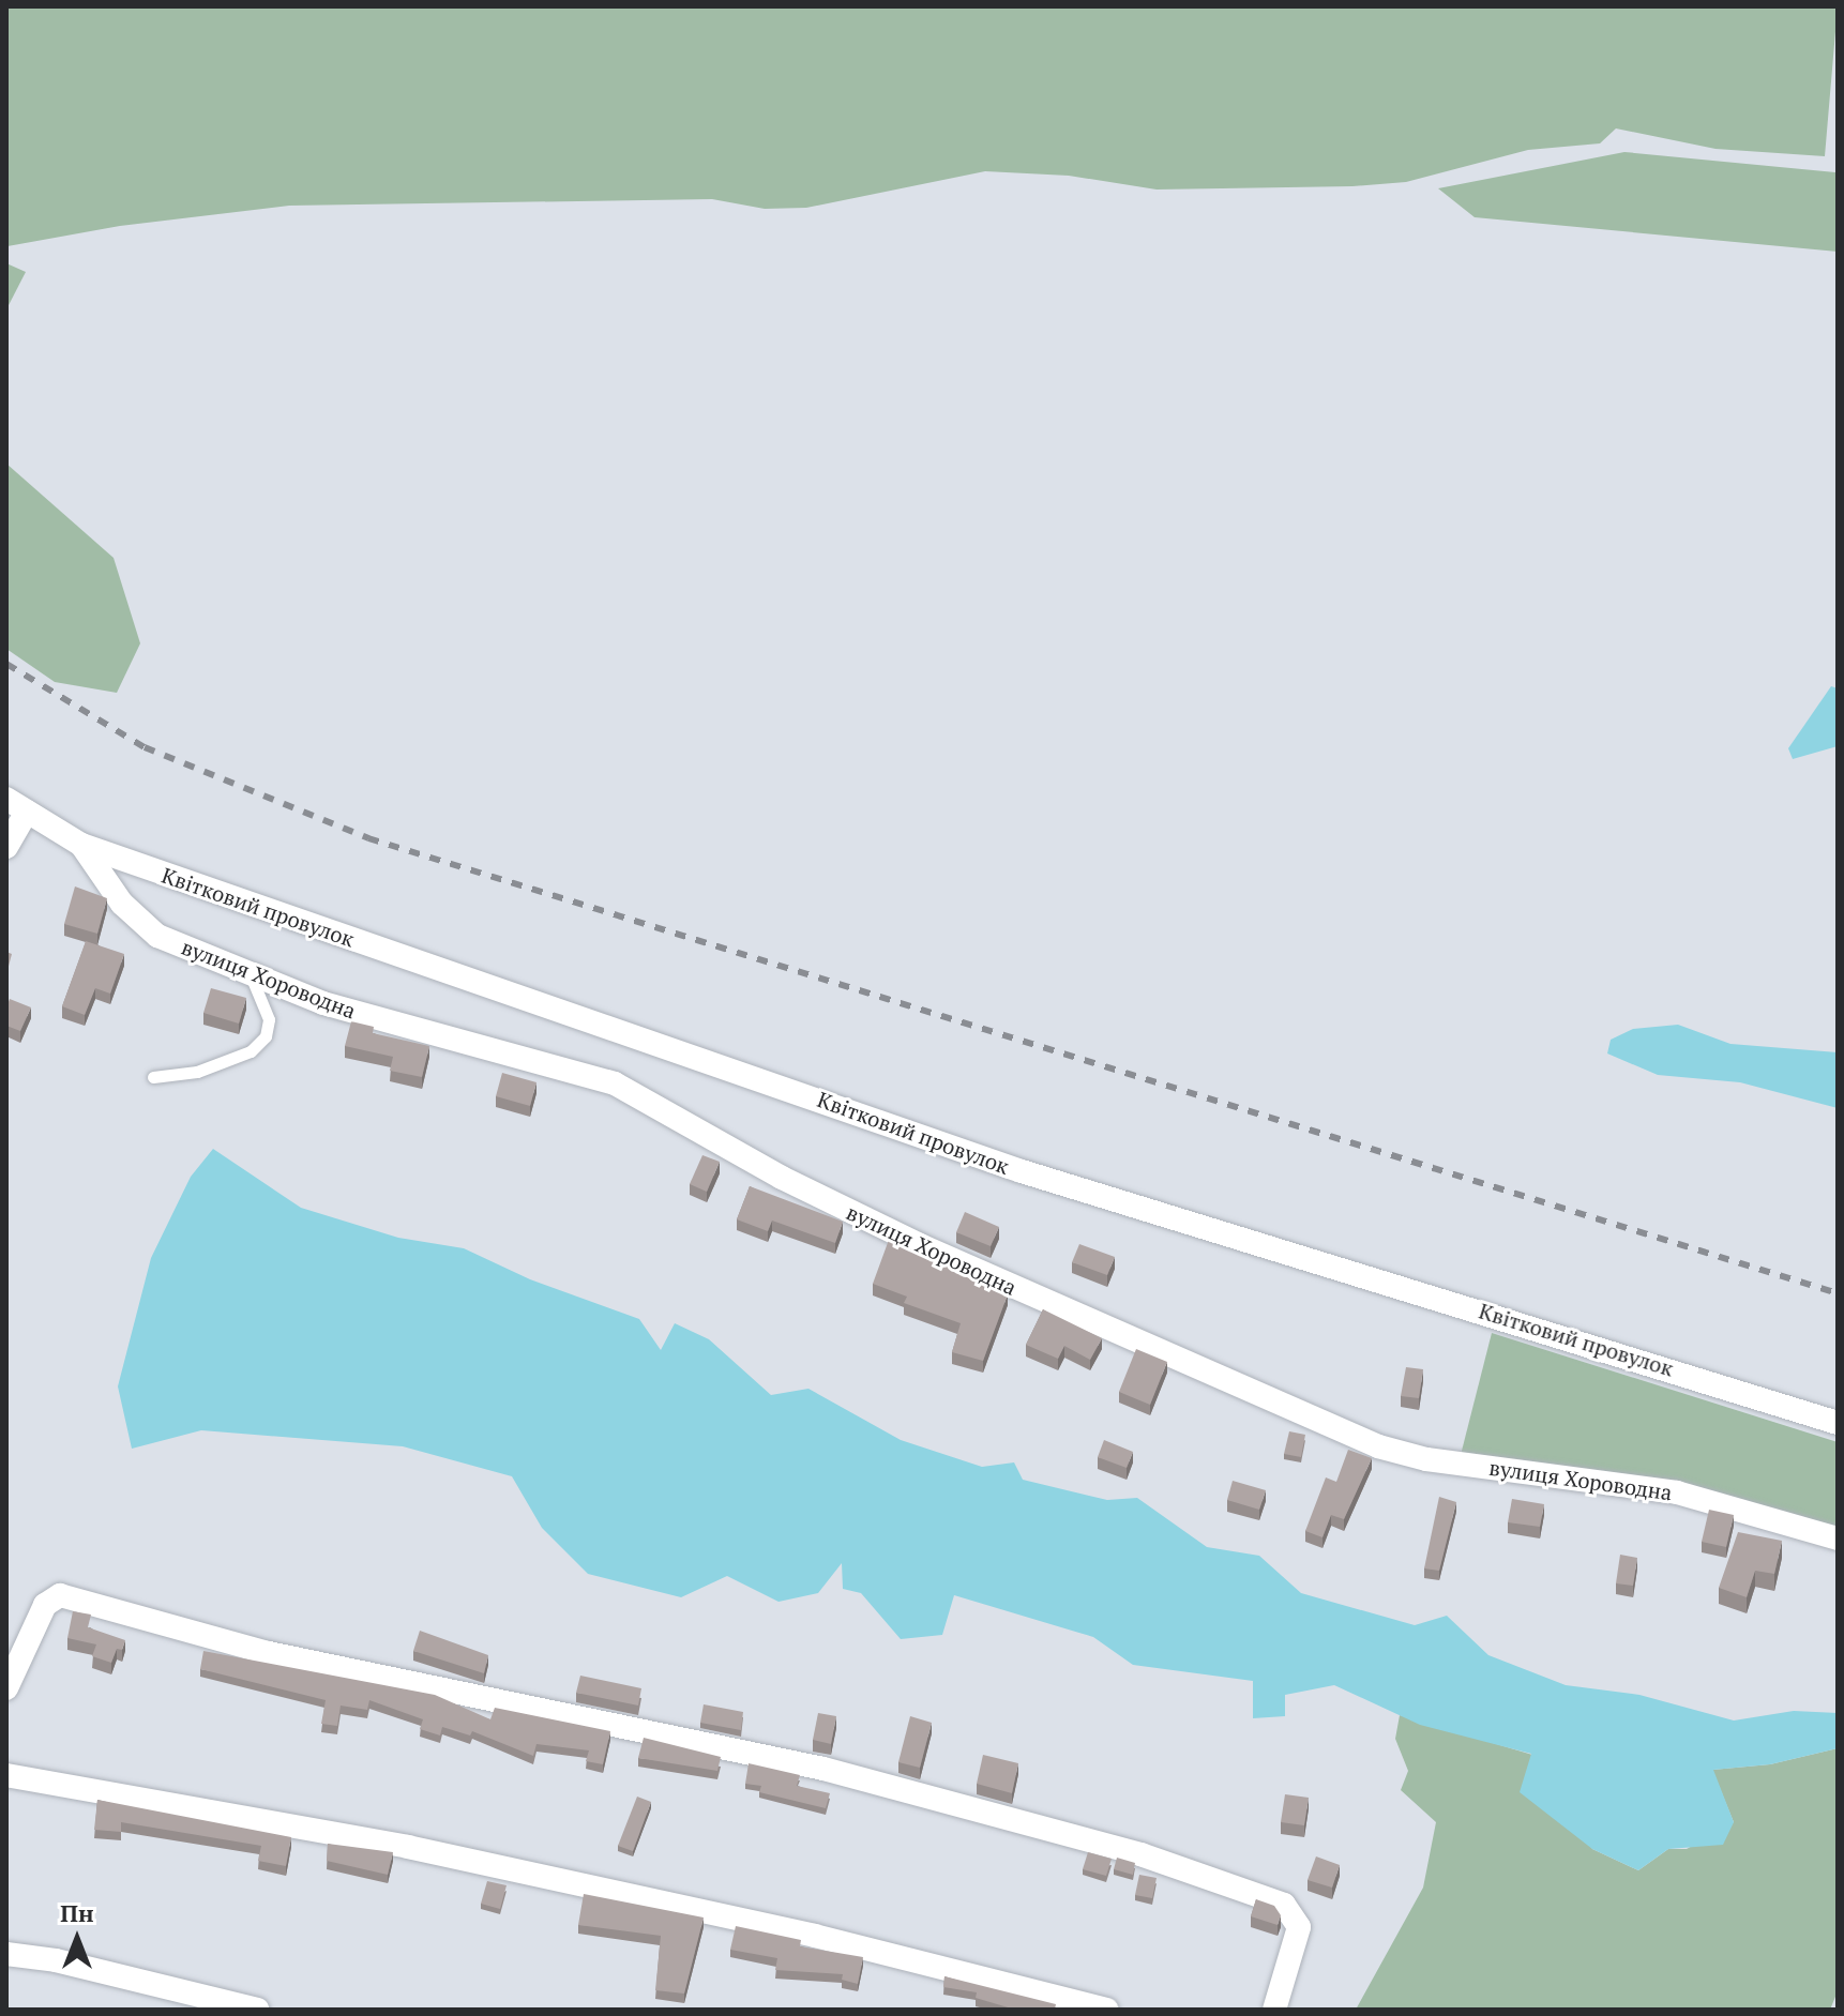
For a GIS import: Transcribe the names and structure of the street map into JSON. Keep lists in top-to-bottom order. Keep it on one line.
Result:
{"streets":{"street":["Квітковий провулок","вулиця Хороводна"]},"crossings":[["Квітковий провулок","вулиця Хороводна"]],"north":"top"}
